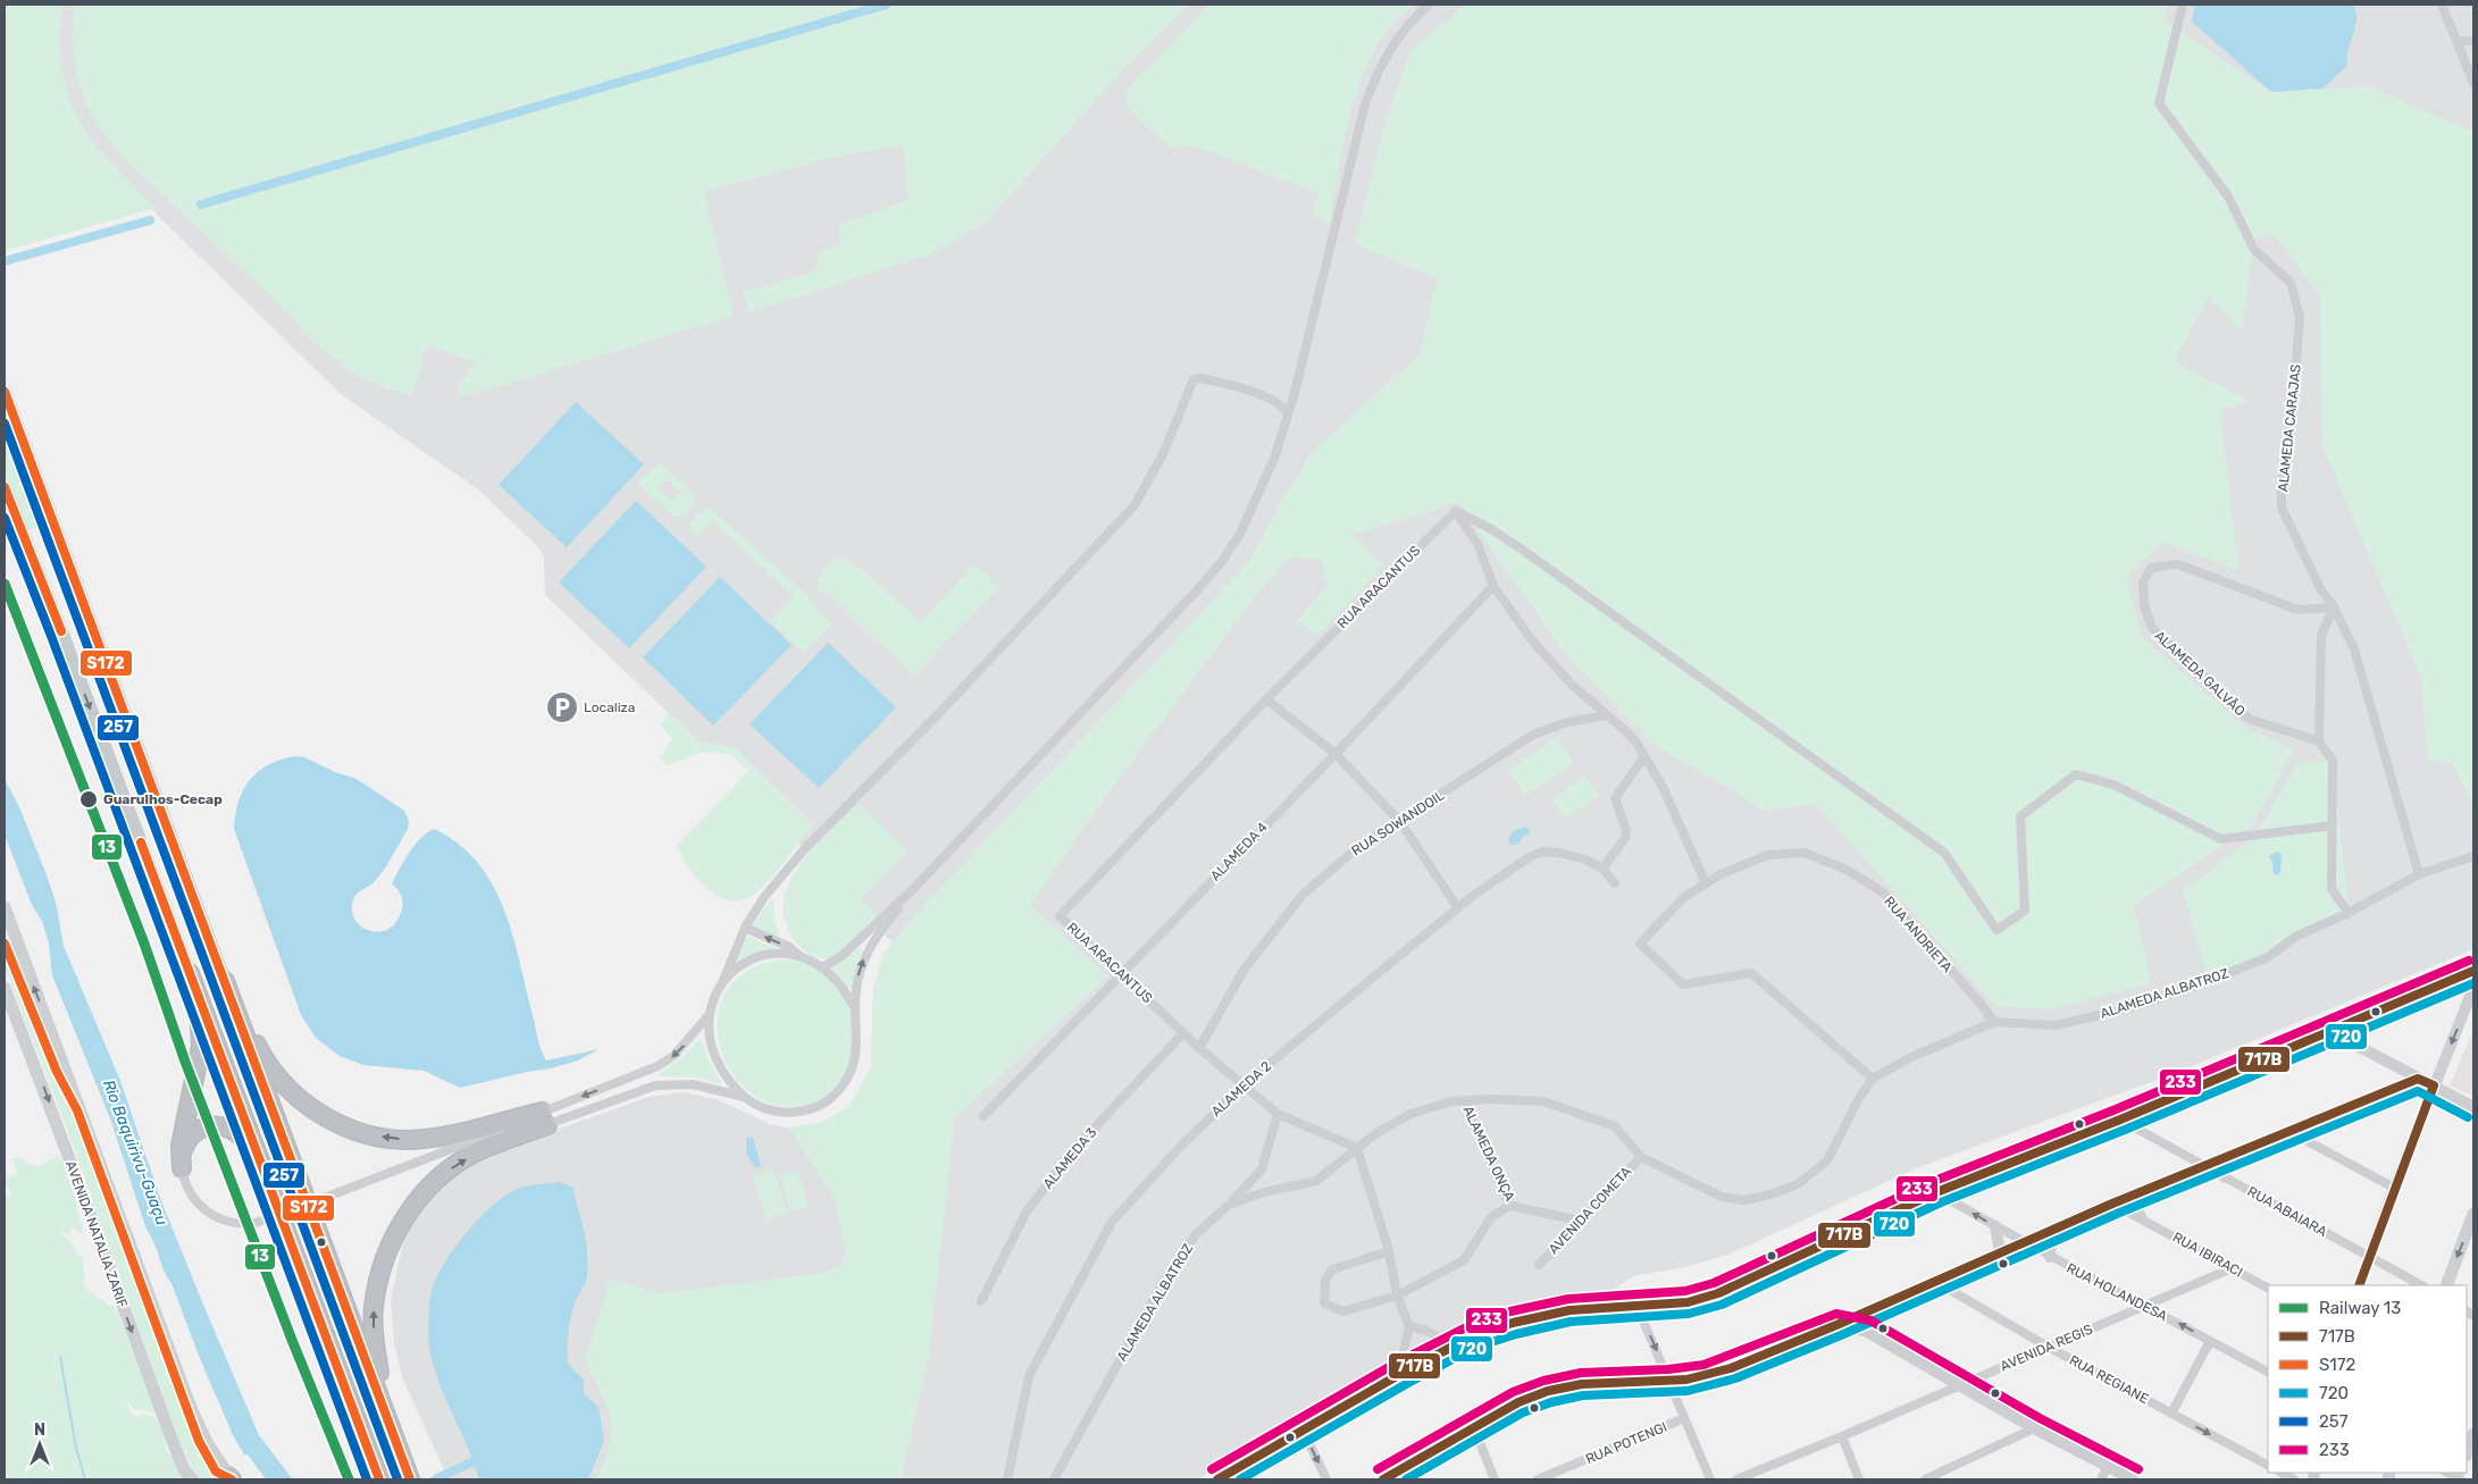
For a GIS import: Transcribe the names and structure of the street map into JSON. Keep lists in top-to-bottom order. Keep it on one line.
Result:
{"streets":{"main road":["AVENIDA NATALIA ZARIF"],"street":["ALAMEDA CARAJAS","RUA ARACANTUS","ALAMEDA GALVÃO","RUA SOWANDOIL","ALAMEDA 4","RUA ANDRIETA","ALAMEDA ALBATROZ","ALAMEDA 2","ALAMEDA ONÇA","ALAMEDA 3","AVENIDA COMETA","RUA ABAIARA","RUA IBIRACI","RUA HOLANDESA","AVENIDA REGIS","RUA REGIANE","RUA POTENGI"]},"crossings":[["ALAMEDA CARAJAS","ALAMEDA GALVÃO"],["ALAMEDA CARAJAS","ALAMEDA ALBATROZ"],["RUA ARACANTUS","RUA SOWANDOIL"],["RUA ARACANTUS","ALAMEDA 4"],["RUA ARACANTUS","ALAMEDA ALBATROZ"],["RUA ARACANTUS","ALAMEDA 2"],["RUA ARACANTUS","ALAMEDA 3"],["RUA ANDRIETA","ALAMEDA ALBATROZ"],["ALAMEDA ALBATROZ","ALAMEDA ONÇA"],["ALAMEDA ALBATROZ","AVENIDA COMETA"],["ALAMEDA ONÇA","AVENIDA COMETA"],["RUA IBIRACI","AVENIDA REGIS"],["RUA HOLANDESA","AVENIDA REGIS"],["AVENIDA REGIS","RUA REGIANE"]],"one_way":["RUA HOLANDESA"],"water":["Rio Baquirivu-Guaçu"],"places":{"parking":["Localiza"],"other":["Guarulhos-Cecap"]},"lines":["transit line S172","transit line 257","rail line 13","transit line 233","transit line 717B","transit line 720"],"legend":["Railway 13","717B","S172","720","257","233"],"north":"top"}
